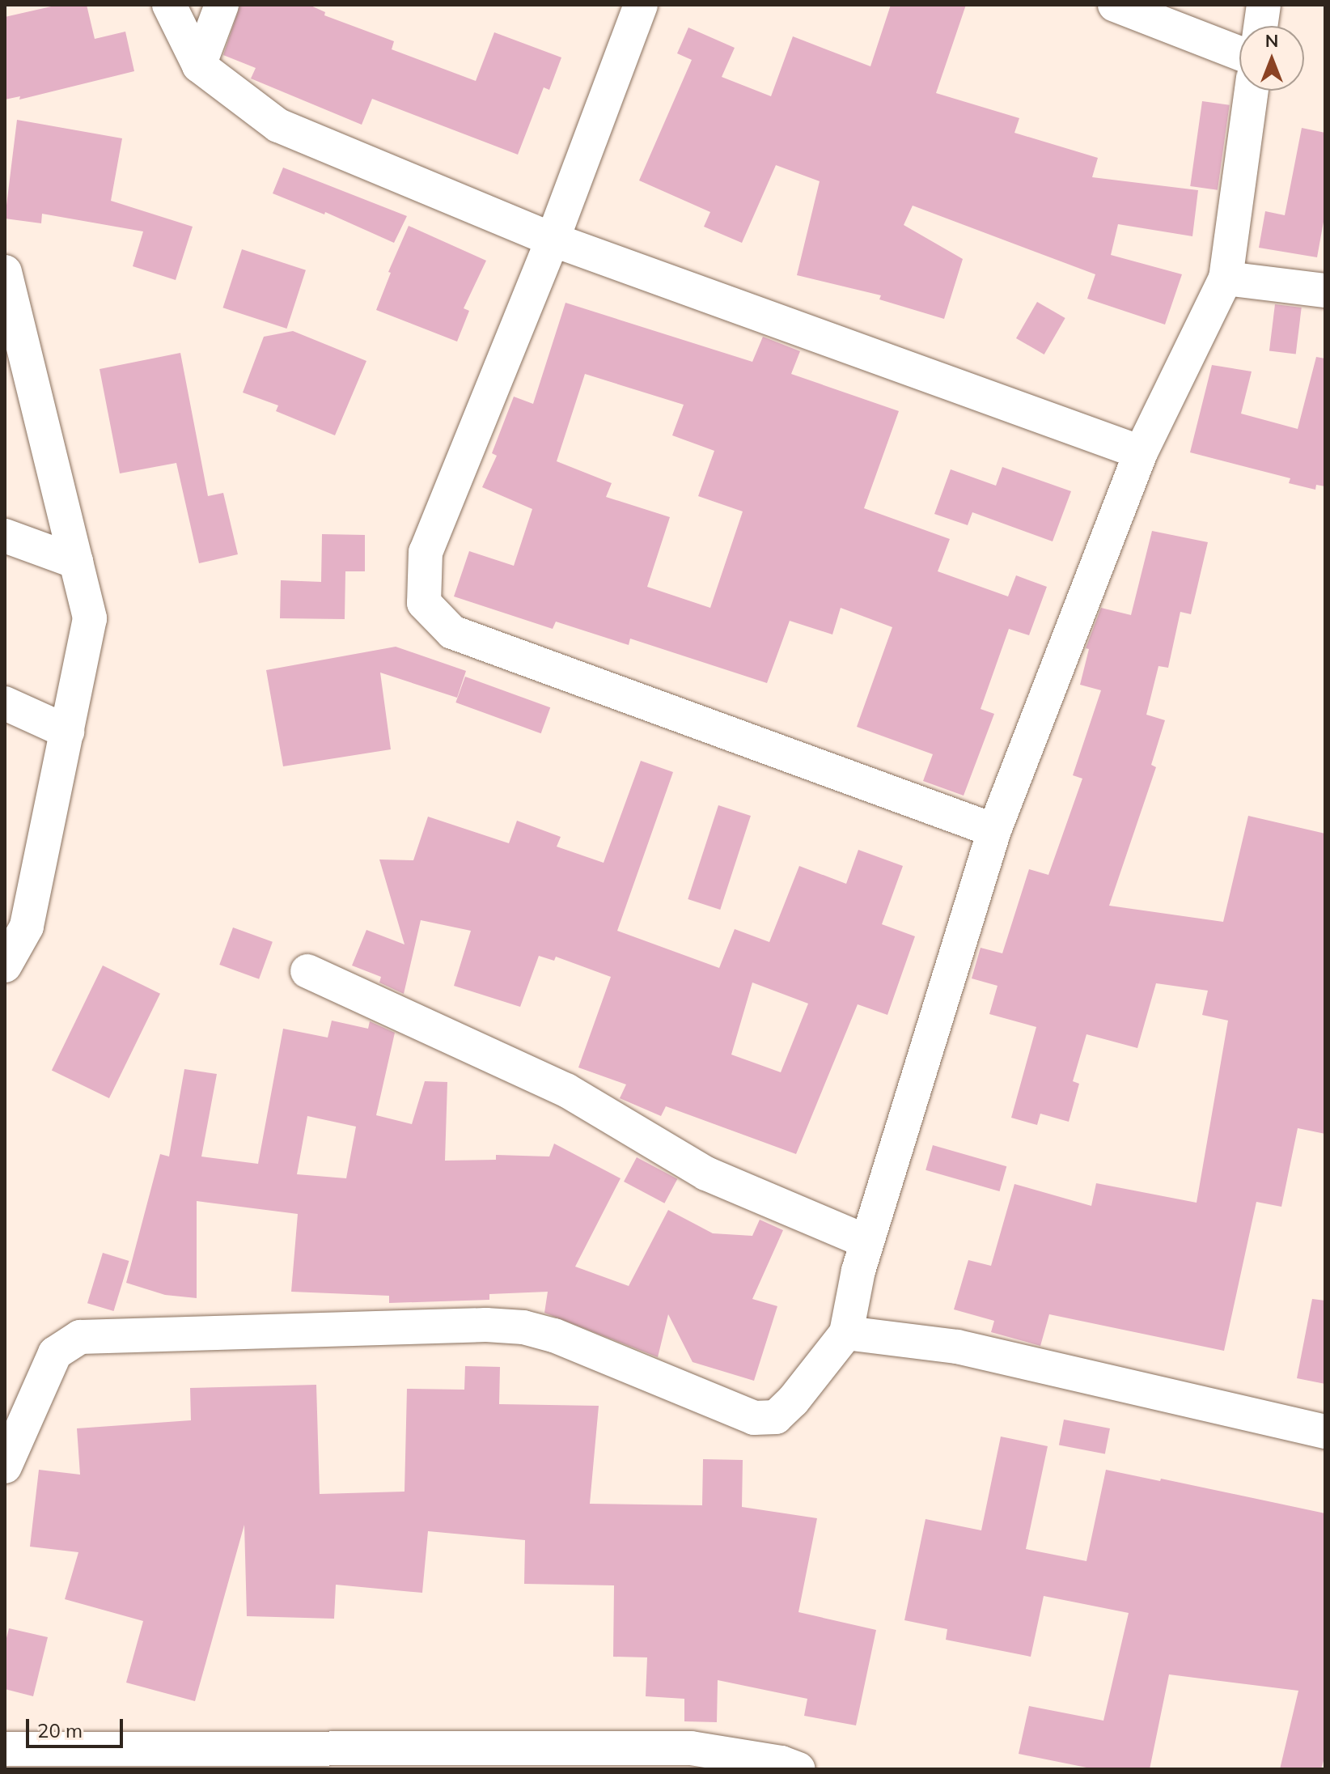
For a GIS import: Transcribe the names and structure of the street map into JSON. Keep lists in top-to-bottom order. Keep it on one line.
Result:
{"scale_bar":"20 m","north":"top"}
